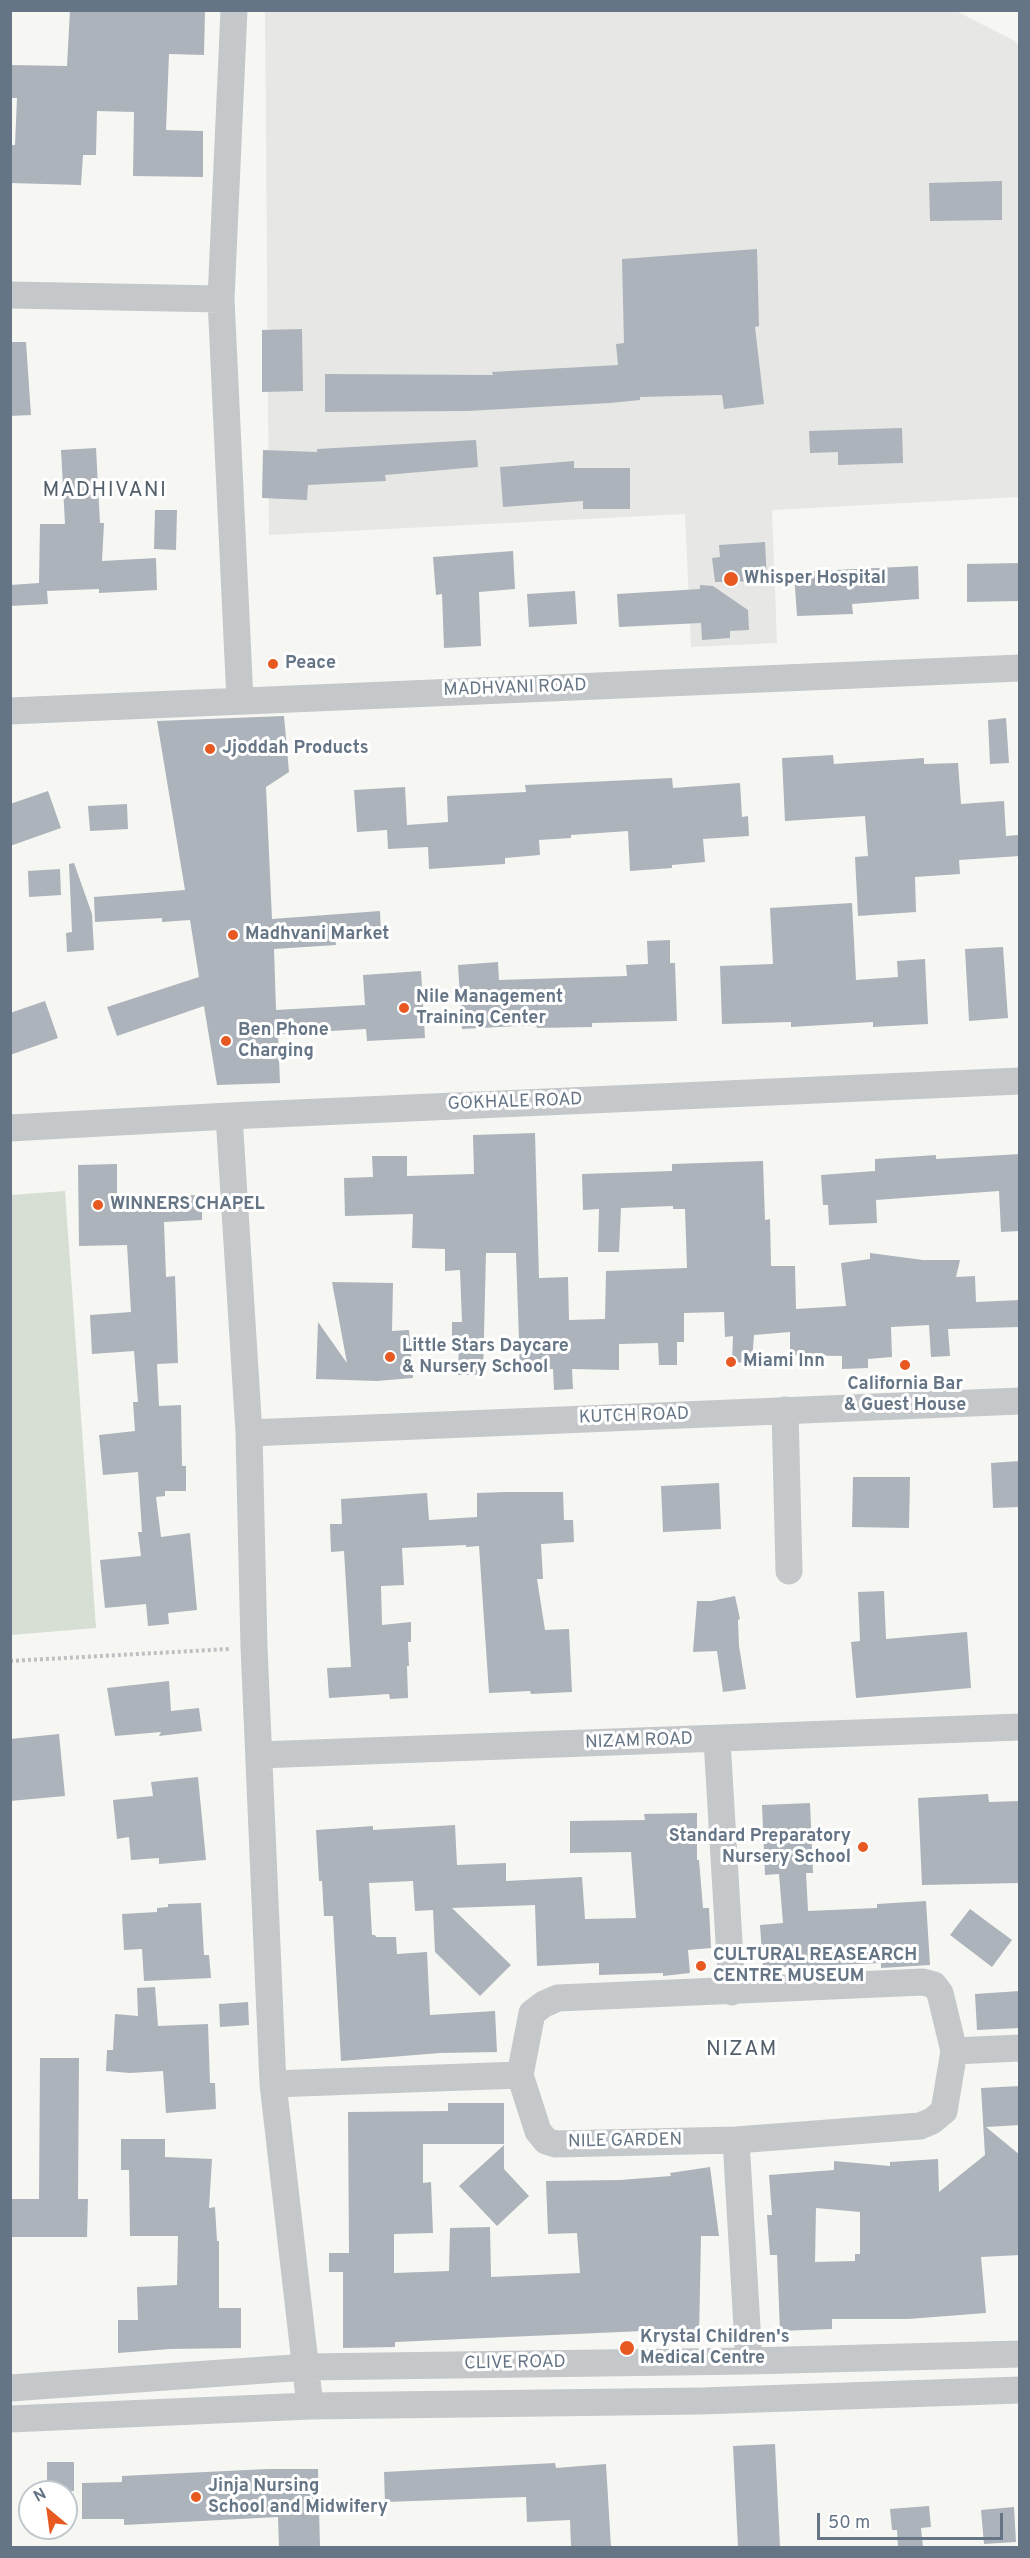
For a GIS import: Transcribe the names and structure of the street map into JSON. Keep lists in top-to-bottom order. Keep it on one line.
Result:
{"streets":{"street":["MADHVANI ROAD","GOKHALE ROAD","KUTCH ROAD","NIZAM ROAD","NILE GARDEN","CLIVE ROAD"]},"districts":["MADHIVANI","NIZAM"],"places":["Whisper Hospital","Peace","Jjoddah Products","Madhvani Market","Nile Management Training Center","Ben Phone Charging","WINNERS CHAPEL","Little Stars Daycare & Nursery School","Miami Inn","California Bar & Guest House","Standard Preparatory Nursery School","CULTURAL REASEARCH CENTRE MUSEUM","Krystal Children's Medical Centre","Jinja Nursing School and Midwifery"],"scale_bar":"50 m","north":"top left"}
